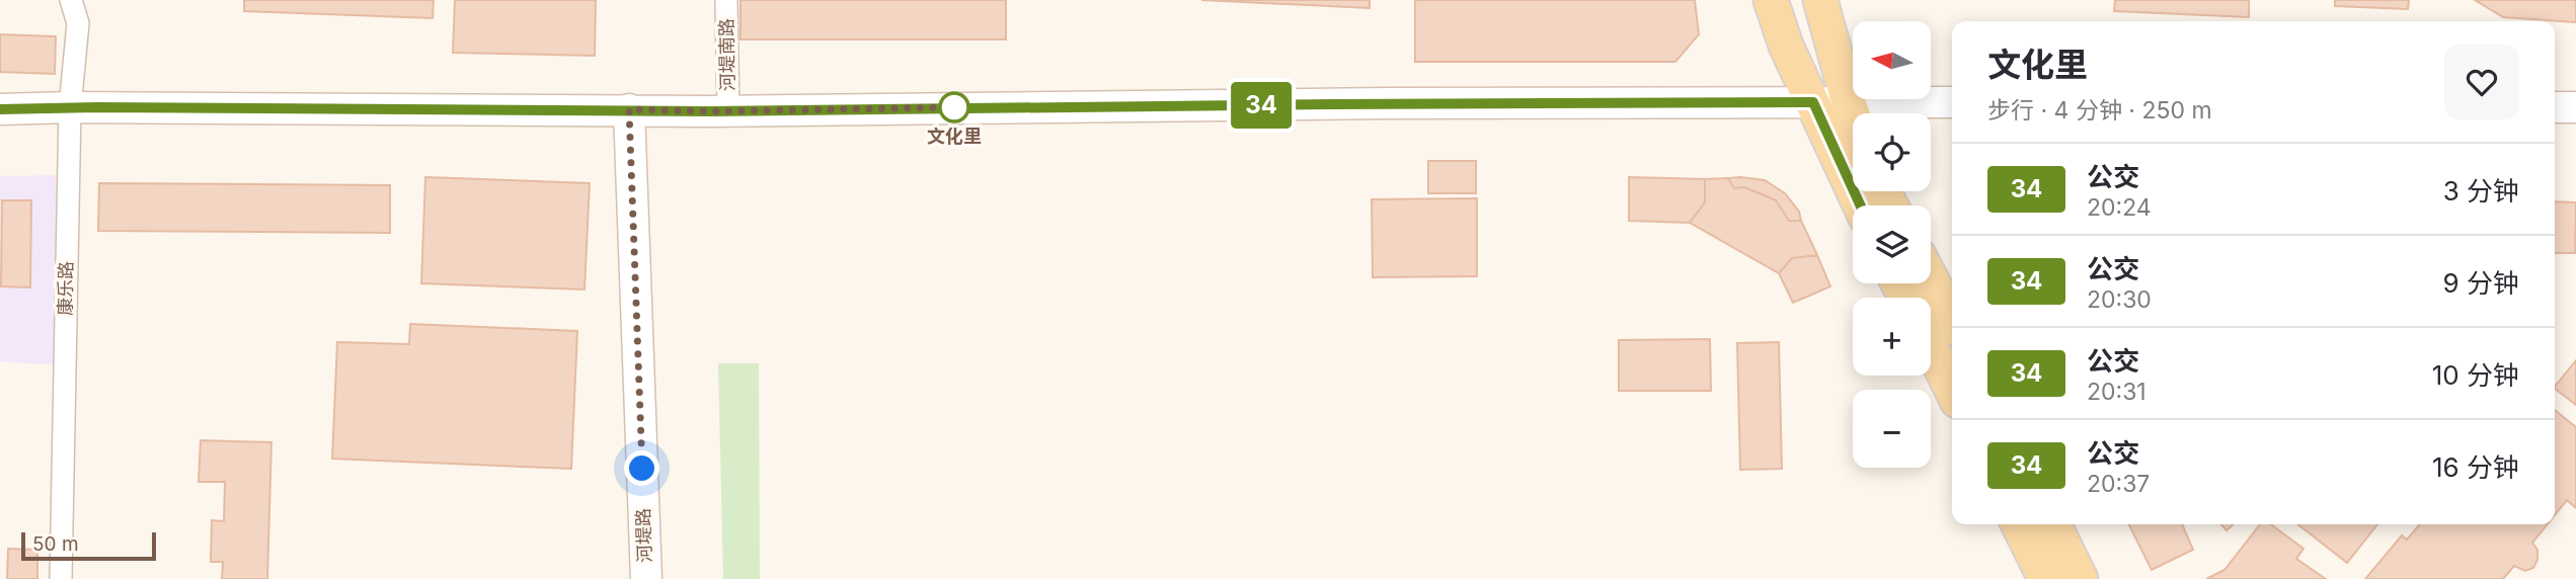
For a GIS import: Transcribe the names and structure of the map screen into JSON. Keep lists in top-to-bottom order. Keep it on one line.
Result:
{"streets":{"main road":["河堤路"],"street":["河堤南路","康乐路"]},"places":["文化里"],"lines":["bus line 34"],"scale_bar":"50 m","north":"left","page":{"on_map":"34","map_buttons":["+","−"],"heading":["文化里","步行 · 4 分钟 · 250 m"],"list":[{"mark":"34","name":"公交","note":"20:24","value":"3 分钟"},{"mark":"34","name":"公交","note":"20:30","value":"9 分钟"},{"mark":"34","name":"公交","note":"20:31","value":"10 分钟"},{"mark":"34","name":"公交","note":"20:37","value":"16 分钟"}],"scale":"50 m"}}
